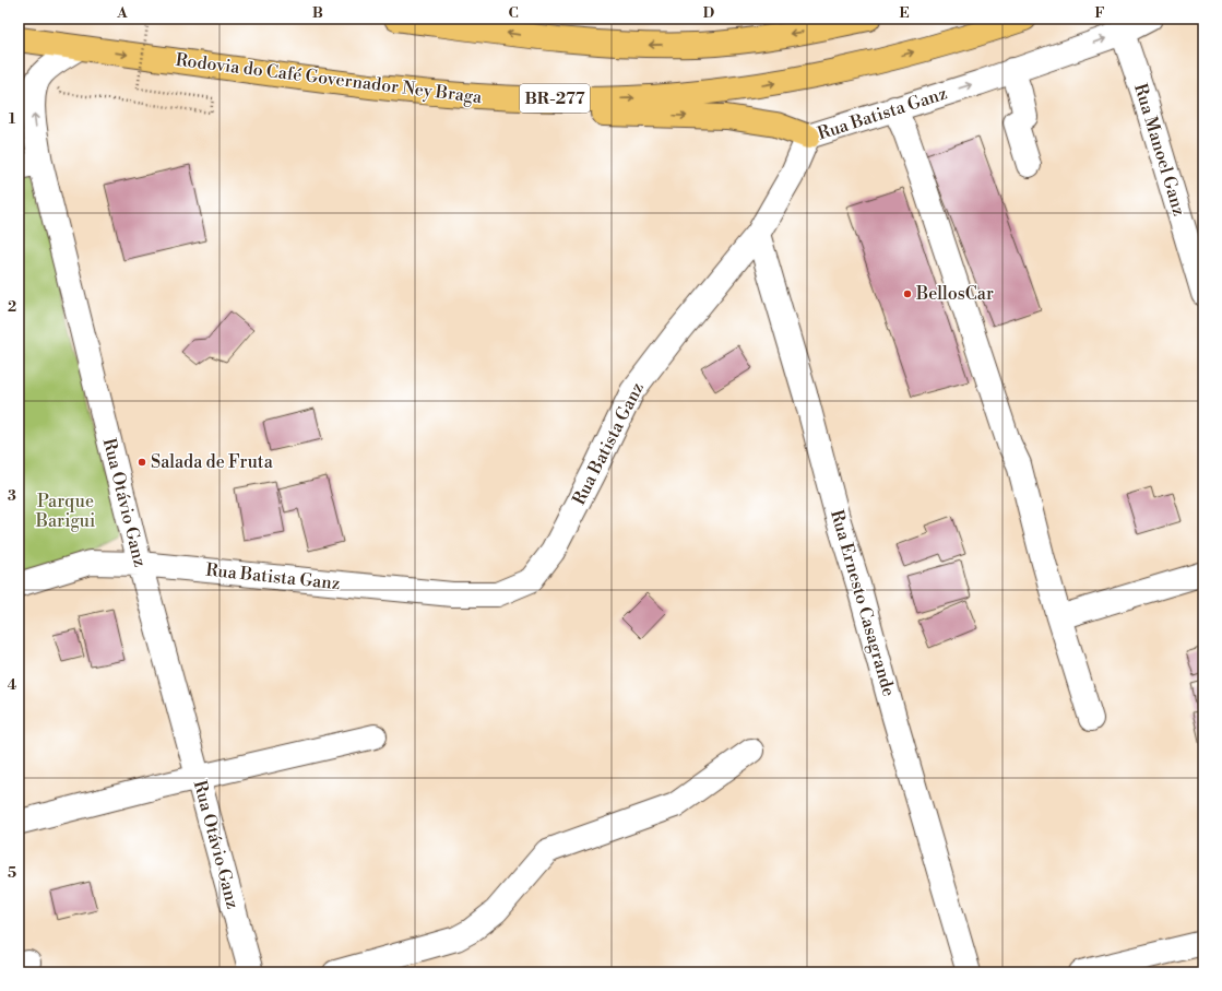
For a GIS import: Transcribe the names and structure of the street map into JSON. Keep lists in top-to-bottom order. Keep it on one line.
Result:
{"streets":{"highway":["Rodovia do Café Governador Ney Braga","BR-277"],"street":["Rua Batista Ganz","Rua Manoel Ganz","Rua Otávio Ganz","Rua Ernesto Casagrande"]},"crossings":[["Rua Batista Ganz","Rua Manoel Ganz"],["Rua Batista Ganz","Rua Otávio Ganz"],["Rua Batista Ganz","Rua Ernesto Casagrande"]],"parks":["Parque Barigui"],"places":["BellosCar","Salada de Fruta"],"grid":{"columns":["A","B","C","D","E","F"],"rows":["1","2","3","4","5"]}}
